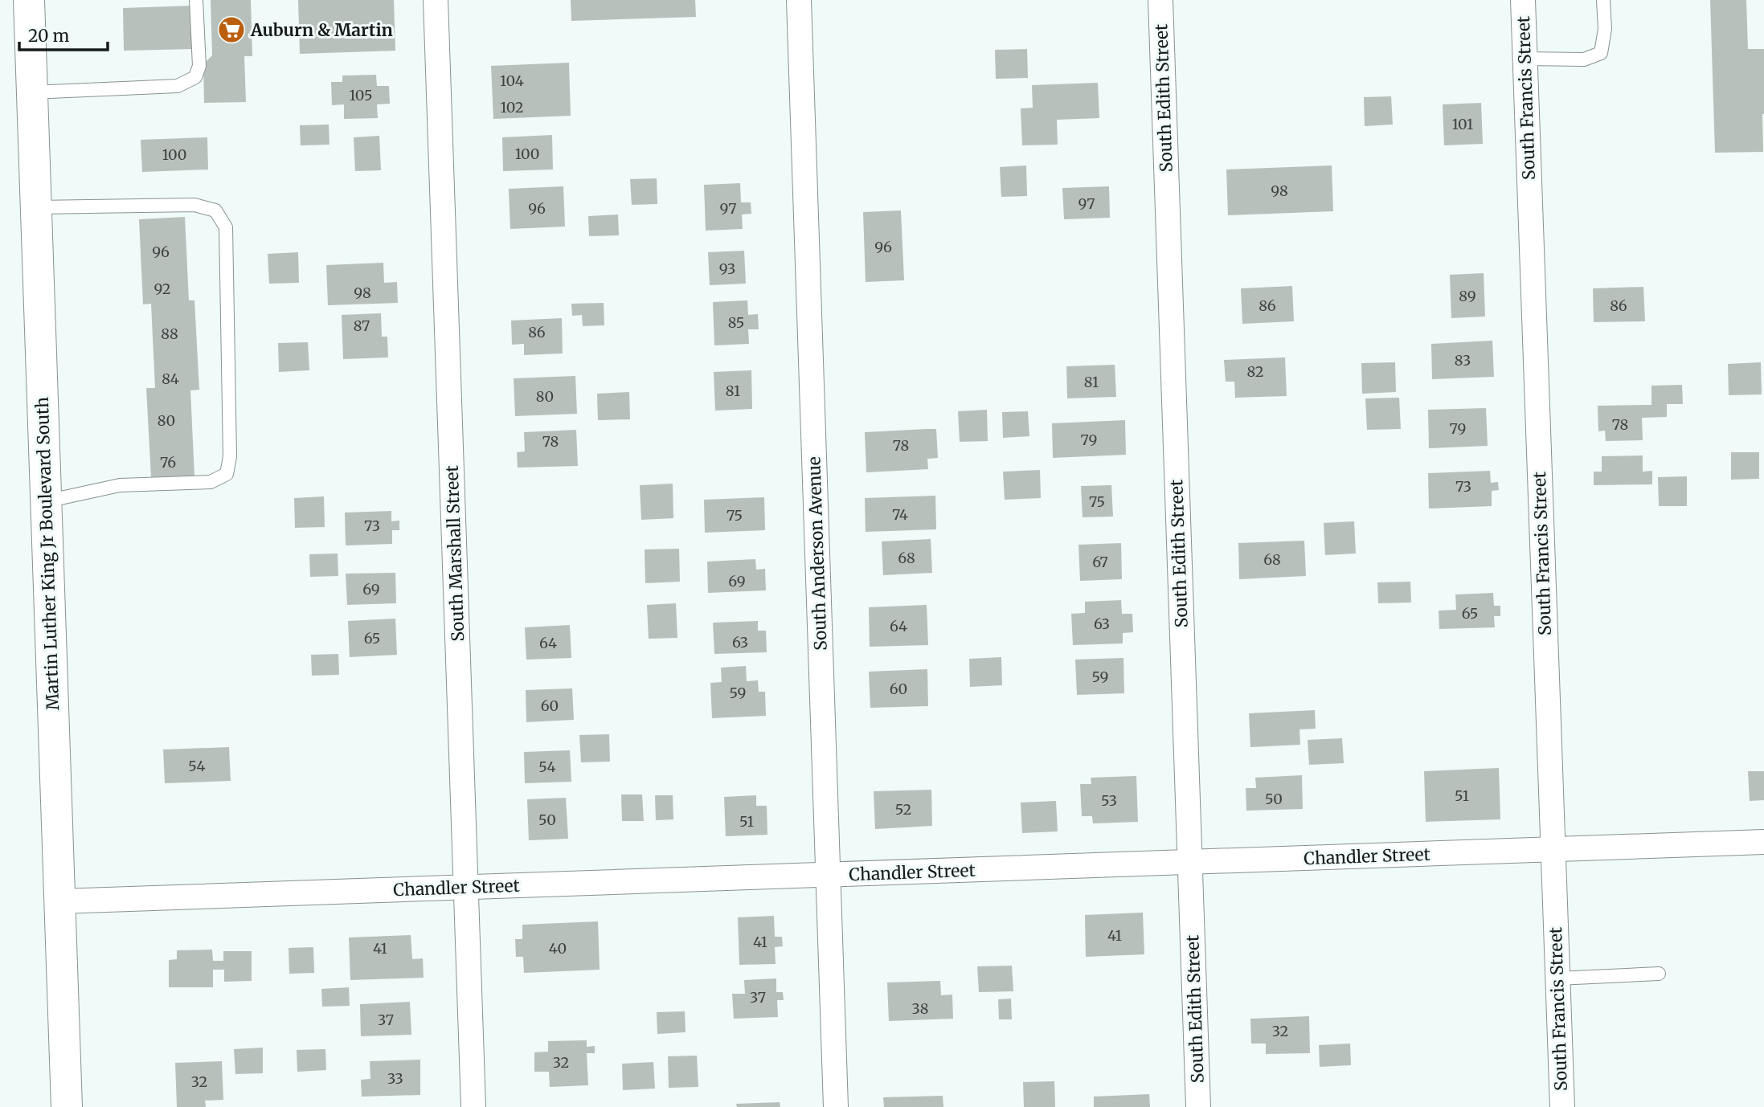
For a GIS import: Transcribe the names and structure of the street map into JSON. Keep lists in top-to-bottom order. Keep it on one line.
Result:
{"streets":{"main road":["Martin Luther King Jr Boulevard South"],"street":["South Edith Street","South Francis Street","South Marshall Street","South Anderson Avenue","Chandler Street"]},"crossings":[["South Edith Street","Chandler Street"],["South Francis Street","Chandler Street"],["Martin Luther King Jr Boulevard South","Chandler Street"],["South Marshall Street","Chandler Street"],["South Anderson Avenue","Chandler Street"]],"places":{"supermarket":["Auburn & Martin"]},"house_numbers":["104","105","102","101","100","100","98","97","96","97","96","96","93","92","98","89","86","86","85","87","86","88","83","82","84","81","81","80","80","78","79","79","78","78","76","73","75","74","75","73","68","68","67","69","69","65","63","64","65","63","64","59","60","59","60","54","54","51","50","53","52","50","51","41","41","41","40","37","38","37","32","32","33","32"],"scale_bar":"20 m"}
